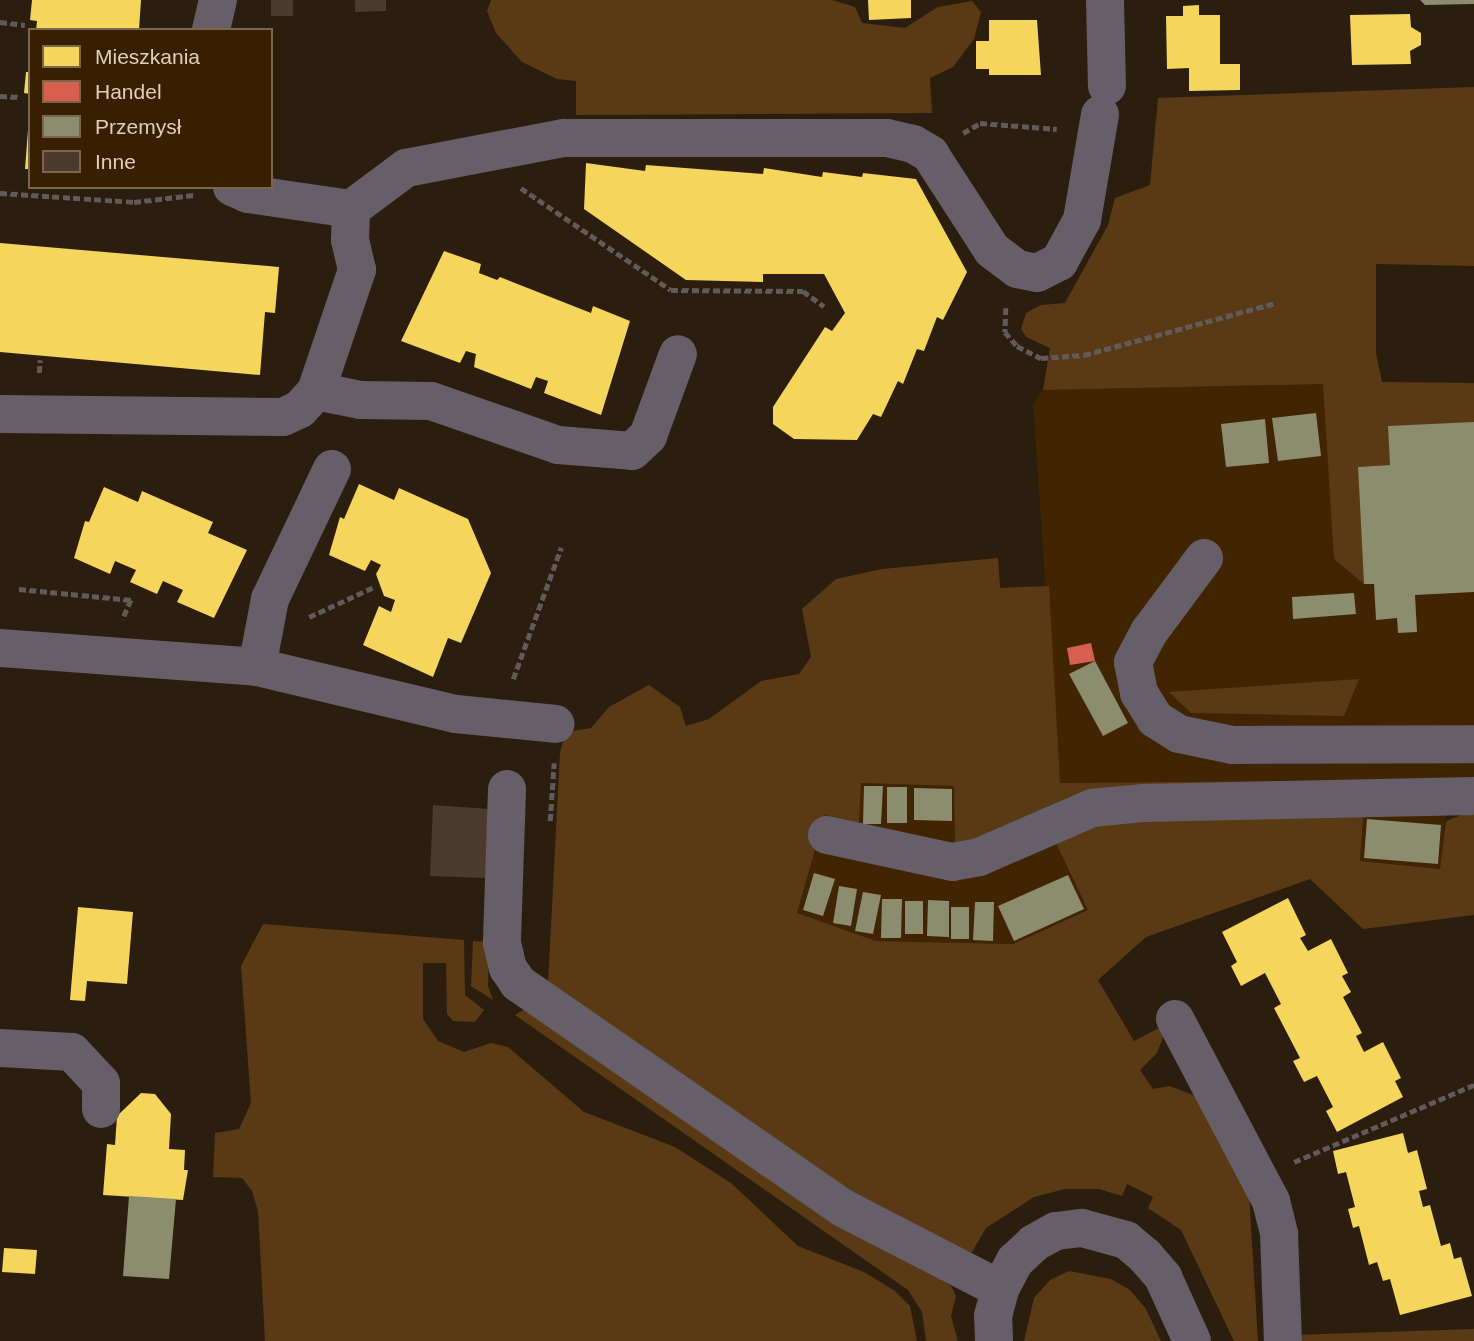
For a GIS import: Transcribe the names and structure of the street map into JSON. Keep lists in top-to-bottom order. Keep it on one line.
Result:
{"legend":["Mieszkania","Handel","Przemysł","Inne"]}
